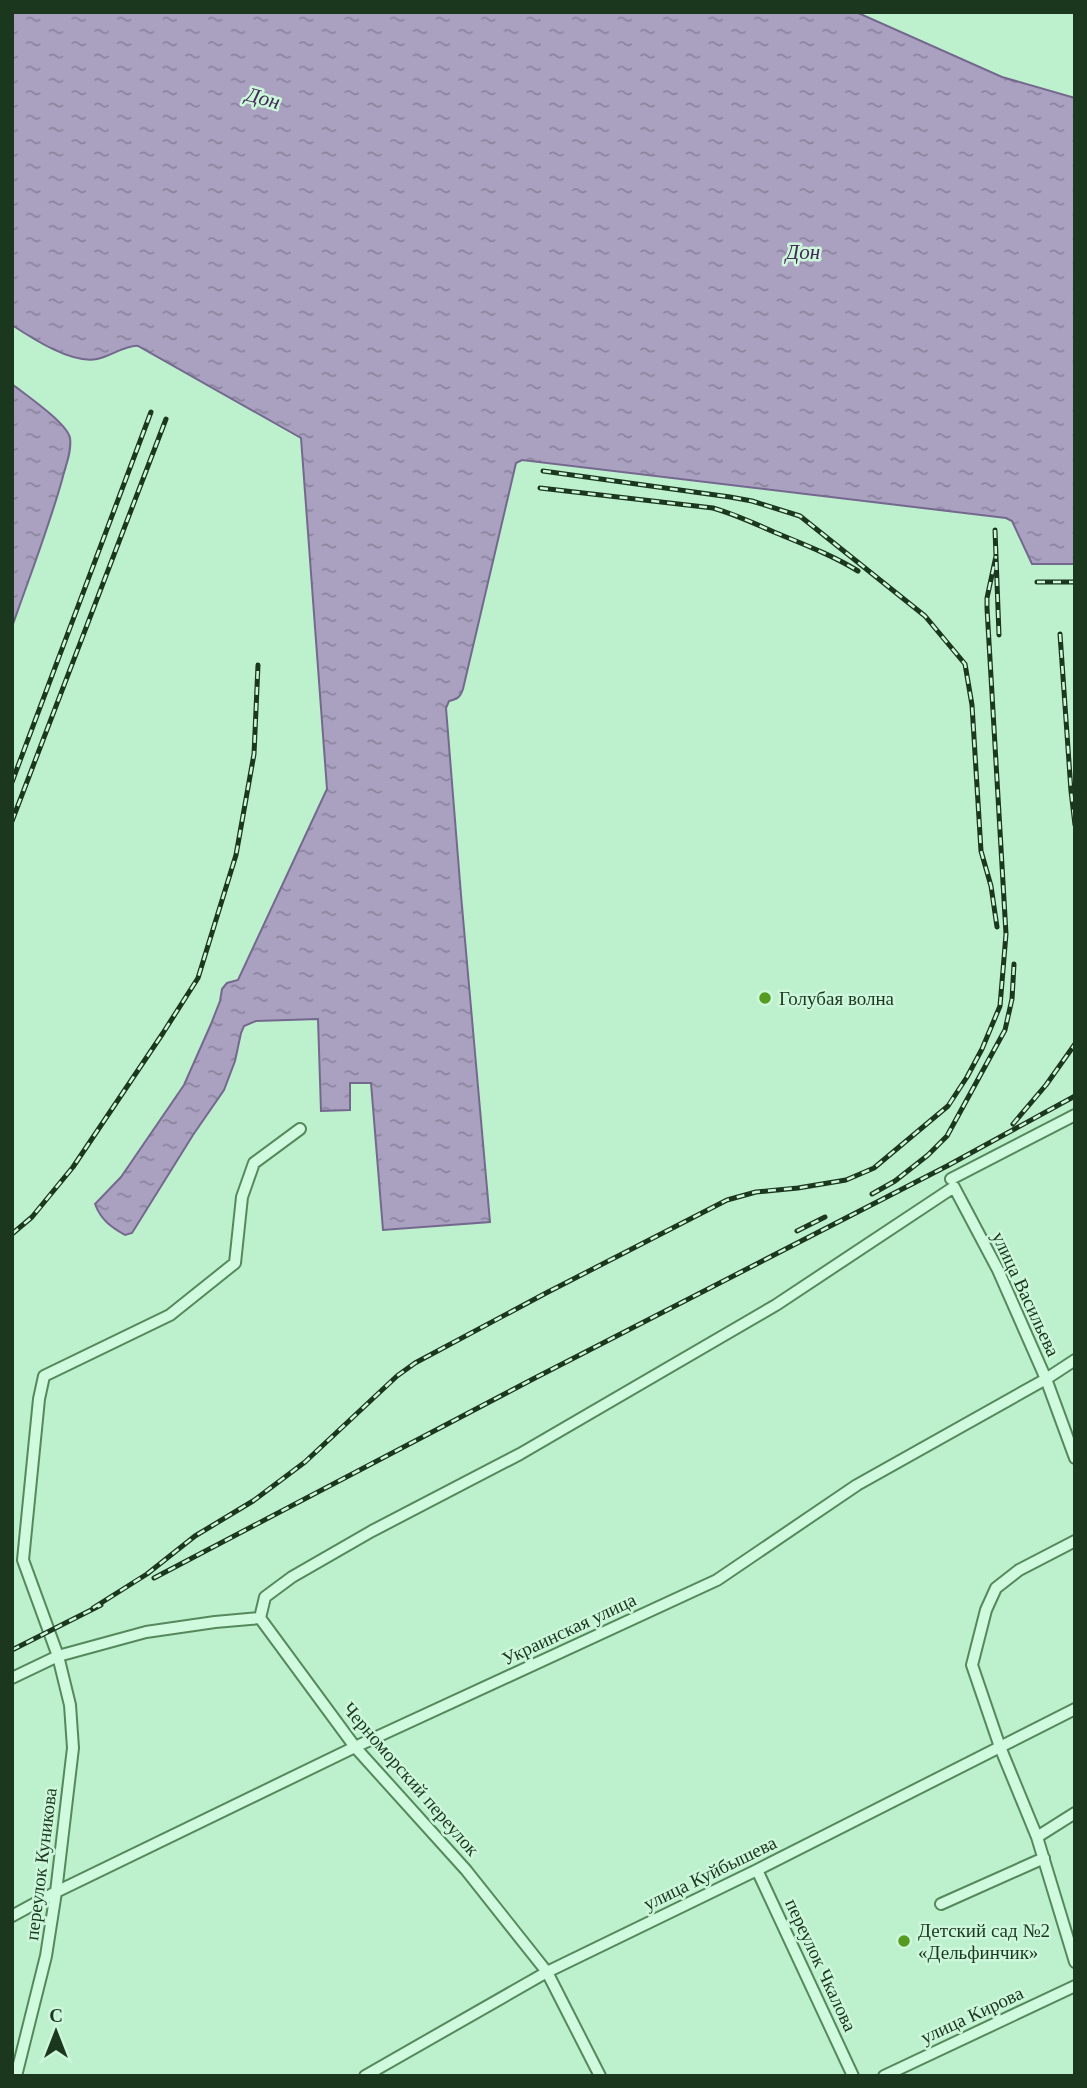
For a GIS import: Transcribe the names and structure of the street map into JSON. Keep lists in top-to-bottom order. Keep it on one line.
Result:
{"streets":{"street":["улица Васильева","Украинская улица","Черноморский переулок","переулок Куникова","улица Куйбышева","переулок Чкалова","улица Кирова"]},"crossings":[["улица Васильева","Украинская улица"],["Украинская улица","Черноморский переулок"],["Украинская улица","переулок Куникова"],["Черноморский переулок","улица Куйбышева"],["улица Куйбышева","переулок Чкалова"]],"water":["Дон"],"places":["Голубая волна","Детский сад №2 «Дельфинчик»"],"north":"top"}
